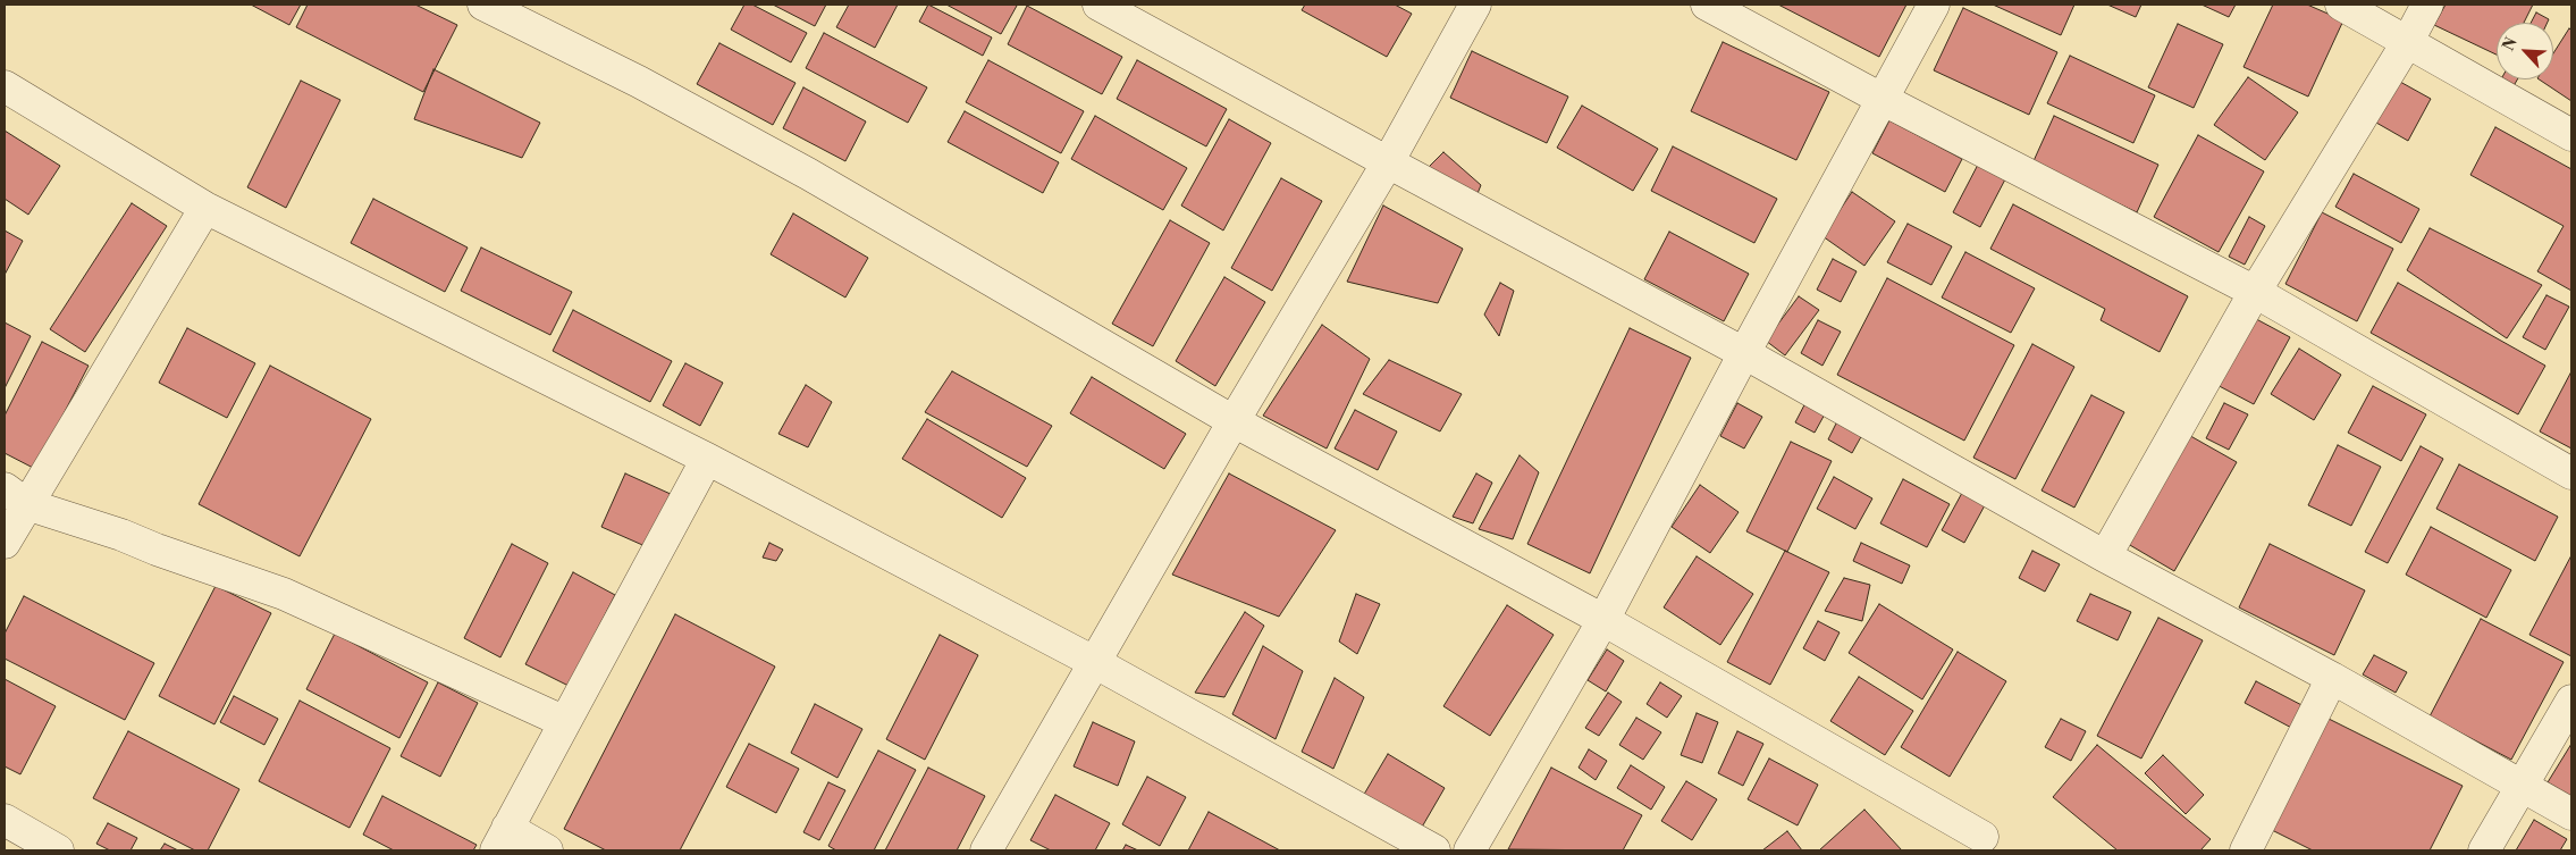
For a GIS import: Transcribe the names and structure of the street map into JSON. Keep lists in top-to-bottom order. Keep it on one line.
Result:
{"north":"top left"}
